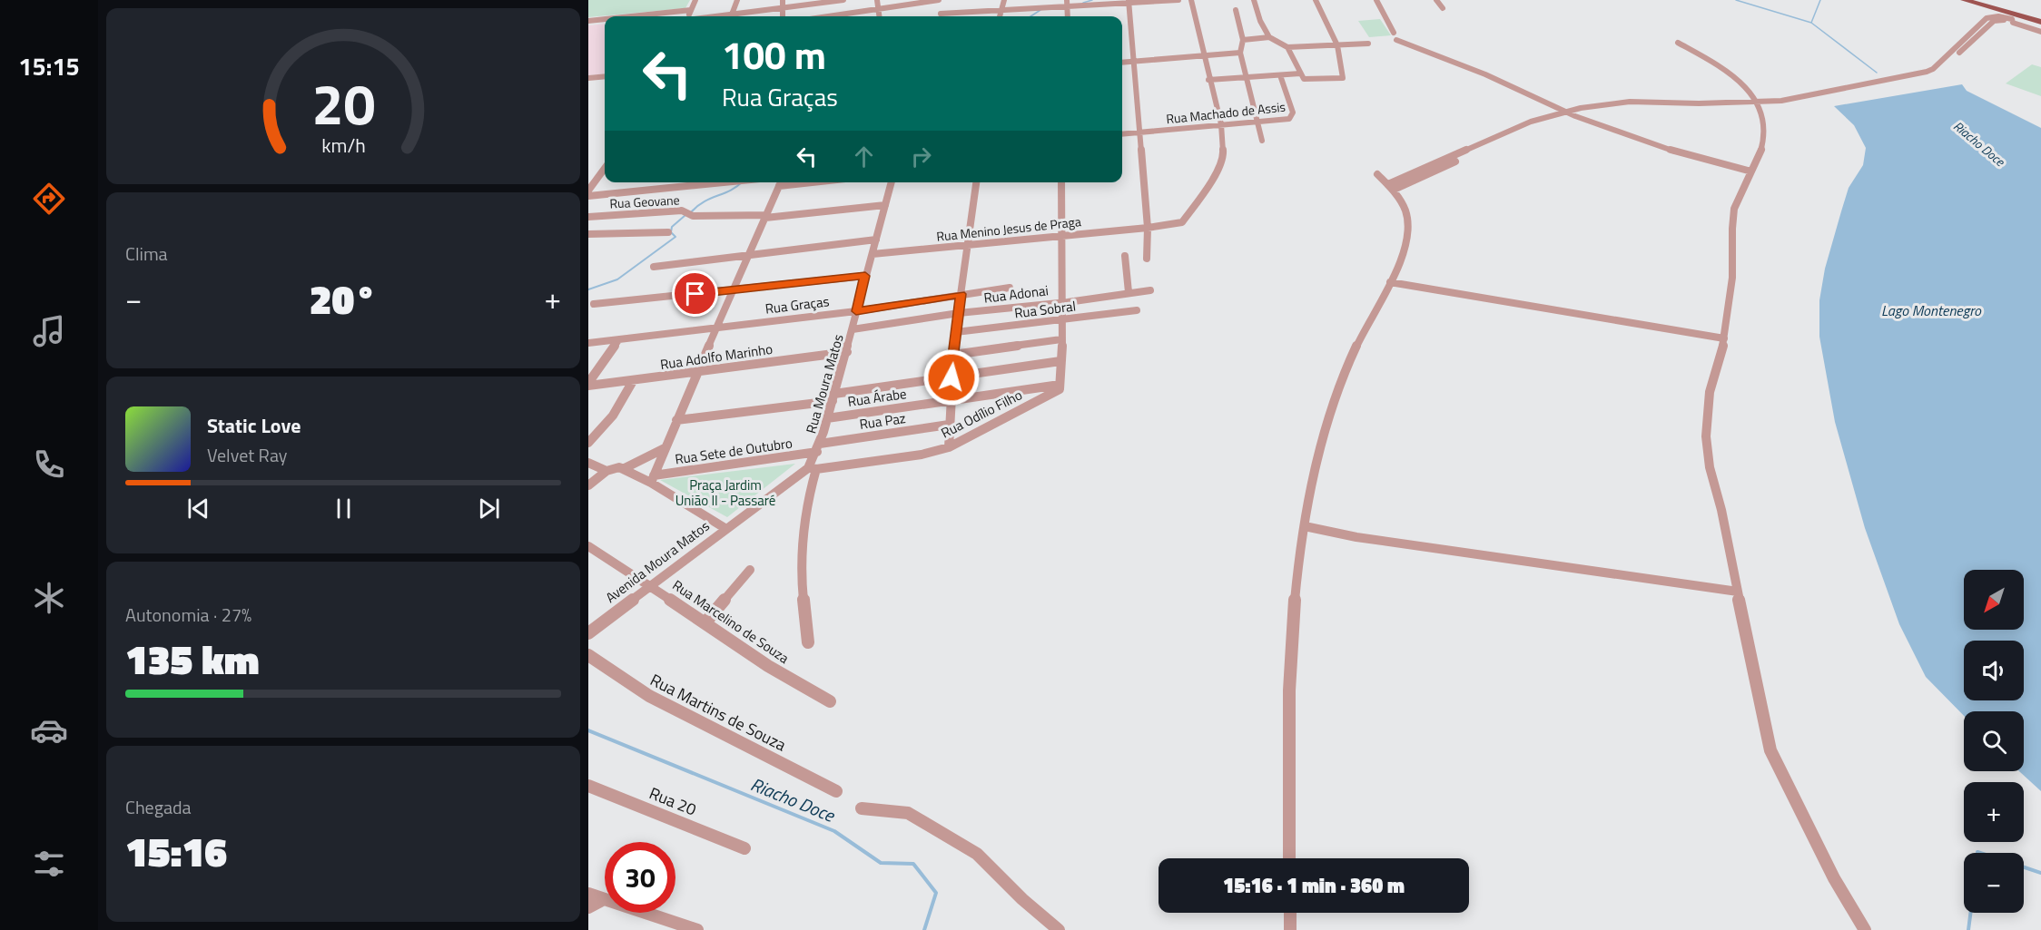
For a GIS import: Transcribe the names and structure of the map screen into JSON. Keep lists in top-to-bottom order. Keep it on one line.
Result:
{"streets":{"street":["Rua Machado de Assis","Rua Geovane","Rua Menino Jesus de Praga","Rua Adonai","Rua Graças","Rua Sobral","Rua Adolfo Marinho","Rua Moura Matos","Rua Árabe","Rua Odílio Filho","Rua Paz","Rua Sete de Outubro","Avenida Moura Matos","Rua Marcelino de Souza","Rua Martins de Souza","Rua 20"]},"crossings":[["Rua Machado de Assis","Rua Menino Jesus de Praga"],["Rua Geovane","Rua Moura Matos"],["Rua Menino Jesus de Praga","Rua Moura Matos"],["Rua Adonai","Rua Moura Matos"],["Rua Graças","Rua Moura Matos"],["Rua Adolfo Marinho","Rua Moura Matos"],["Rua Moura Matos","Rua Árabe"],["Rua Moura Matos","Rua Odílio Filho"],["Rua Moura Matos","Rua Paz"],["Rua Moura Matos","Rua Sete de Outubro"],["Rua Moura Matos","Avenida Moura Matos"],["Rua Árabe","Rua Odílio Filho"],["Rua Odílio Filho","Avenida Moura Matos"],["Rua Paz","Rua Sete de Outubro"],["Avenida Moura Matos","Rua Marcelino de Souza"]],"water":["Riacho Doce","Lago Montenegro"],"parks":["Praça Jardim União II - Passaré"],"north":"bottom left","page":{"tabs":"15:15","turn":["100 m","Rua Graças"],"tile":["Clima",["Autonomia · 27%","135 km"],["Chegada","15:16"]],"heat":["−","20°","+"],"song":["Static Love","Velvet Ray"],"map_buttons":["+","−"],"limit":"30","trip":"15:16 · 1 min · 360 m","gauge":["20","km/h"]}}
